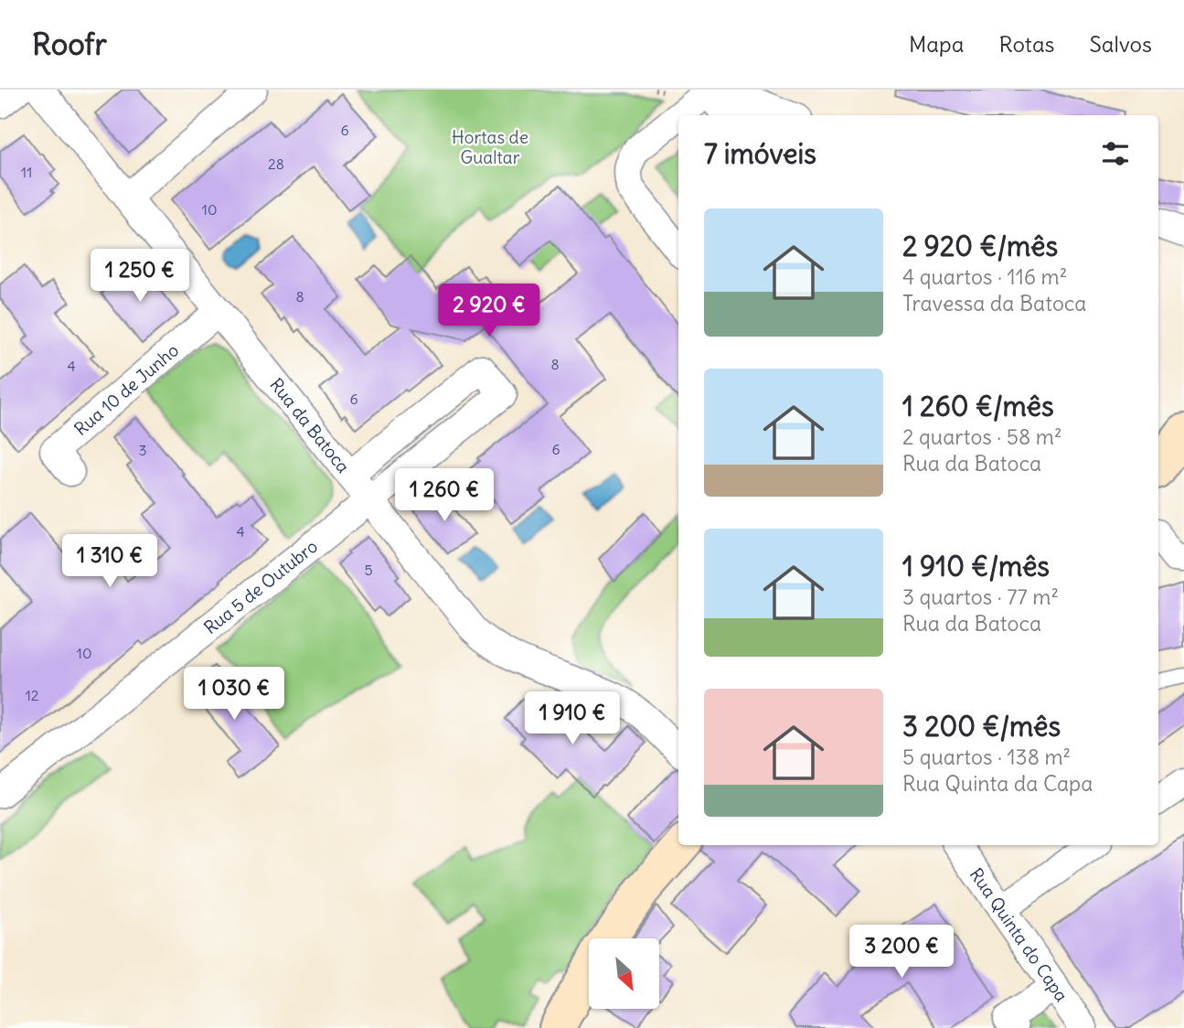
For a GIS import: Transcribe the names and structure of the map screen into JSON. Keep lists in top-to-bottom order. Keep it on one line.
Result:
{"streets":{"street":["Rua 10 de Junho","Rua da Batoca","Rua 5 de Outubro","Rua Quinta do Capa"]},"crossings":[["Rua 10 de Junho","Rua da Batoca"],["Rua da Batoca","Rua 5 de Outubro"]],"parks":["Hortas de Gualtar"],"house_numbers":["6","28","11","10","8","8","4","6","6","3","4","5","10","12"],"north":"bottom right","page":{"header":"Roofr","nav":["Mapa","Rotas","Salvos"],"heading":"7 imóveis","list":[{"name":"2 920 €/mês","note":"4 quartos · 116 m² · Travessa da Batoca"},{"name":"1 260 €/mês","note":"2 quartos · 58 m² · Rua da Batoca"},{"name":"1 910 €/mês","note":"3 quartos · 77 m² · Rua da Batoca"},{"name":"3 200 €/mês","note":"5 quartos · 138 m² · Rua Quinta da Capa"}],"price":["1 250 €","2 920 €","1 260 €","1 310 €","1 030 €","1 910 €","3 200 €"]}}
